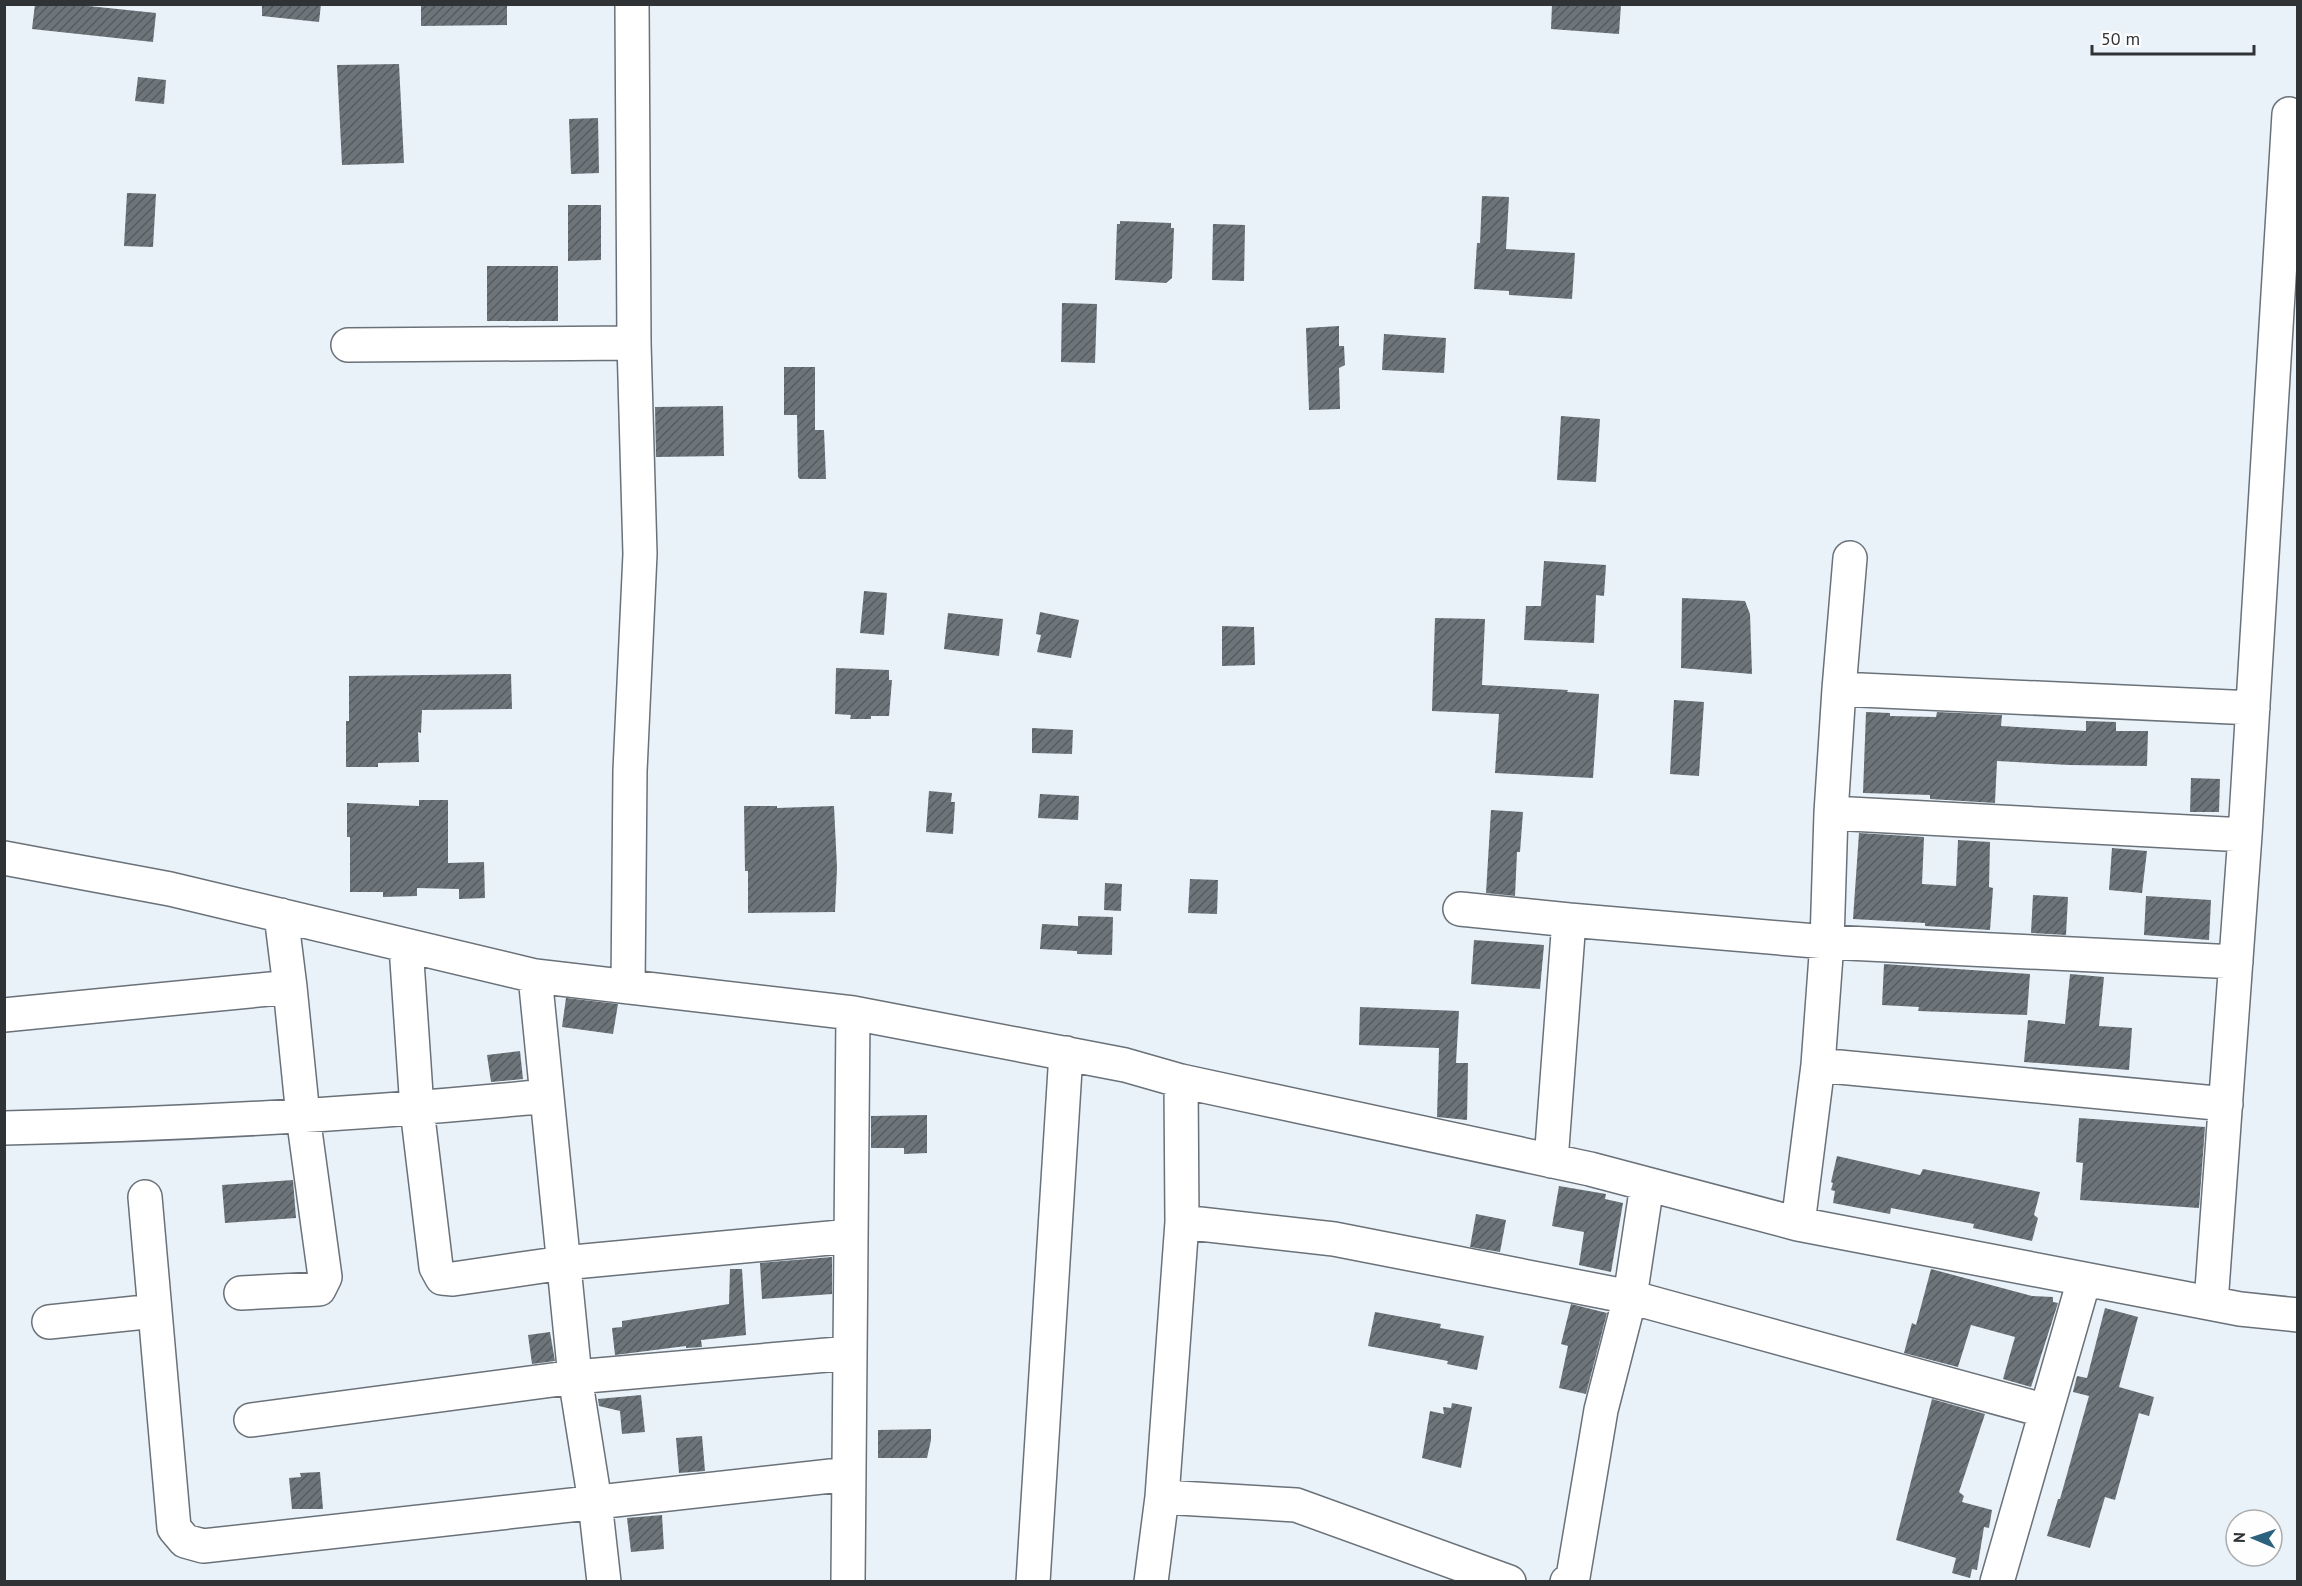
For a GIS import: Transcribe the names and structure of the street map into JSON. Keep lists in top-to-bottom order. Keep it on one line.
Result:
{"scale_bar":"50 m","north":"left"}
